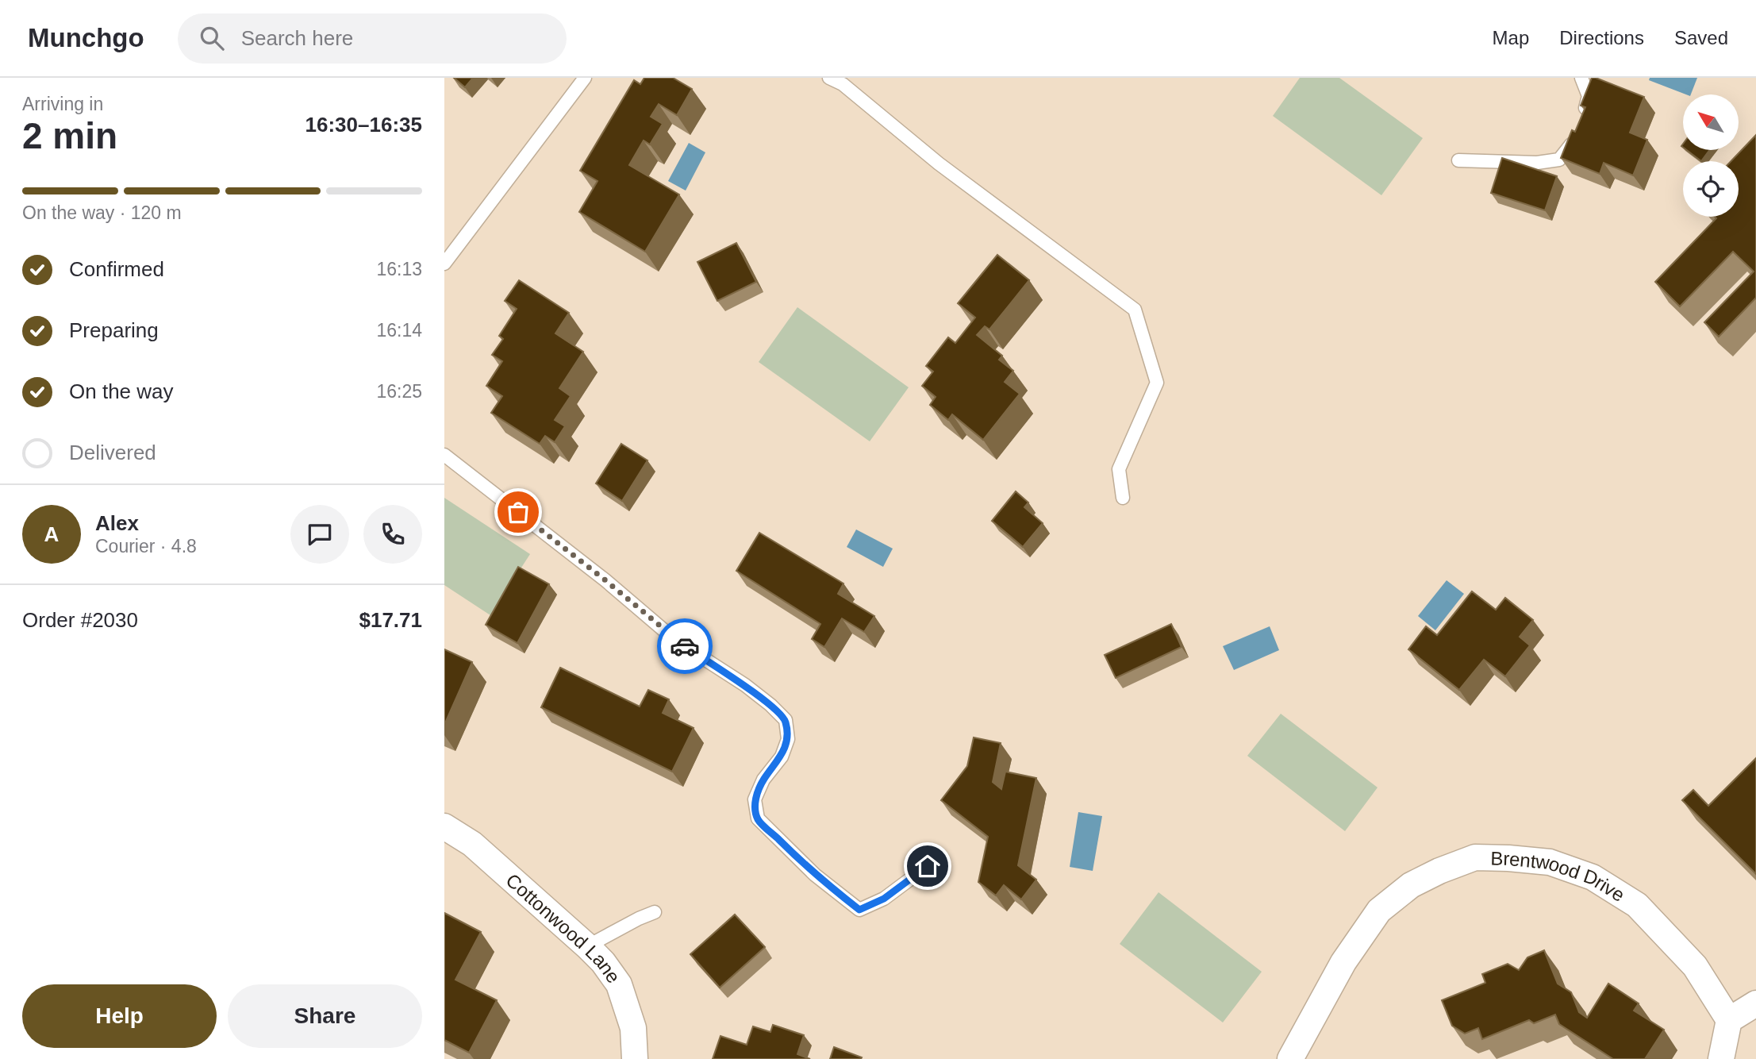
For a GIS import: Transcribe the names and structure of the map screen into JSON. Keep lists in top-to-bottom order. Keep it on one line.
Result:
{"streets":{"street":["Brentwood Drive","Cottonwood Lane"]},"north":"top left","page":{"header":"Munchgo","search":"Search here","nav":["Map","Directions","Saved"],"heading":["2 min","Arriving in","16:30–16:35"],"panel":["Alex","Courier · 4.8","Order #2030","$17.71"],"bar":"On the way · 120 m","list":[["Confirmed","16:13"],["Preparing","16:14"],["On the way","16:25"],"Delivered"],"round":"A","buttons":["Help","Share"]}}
